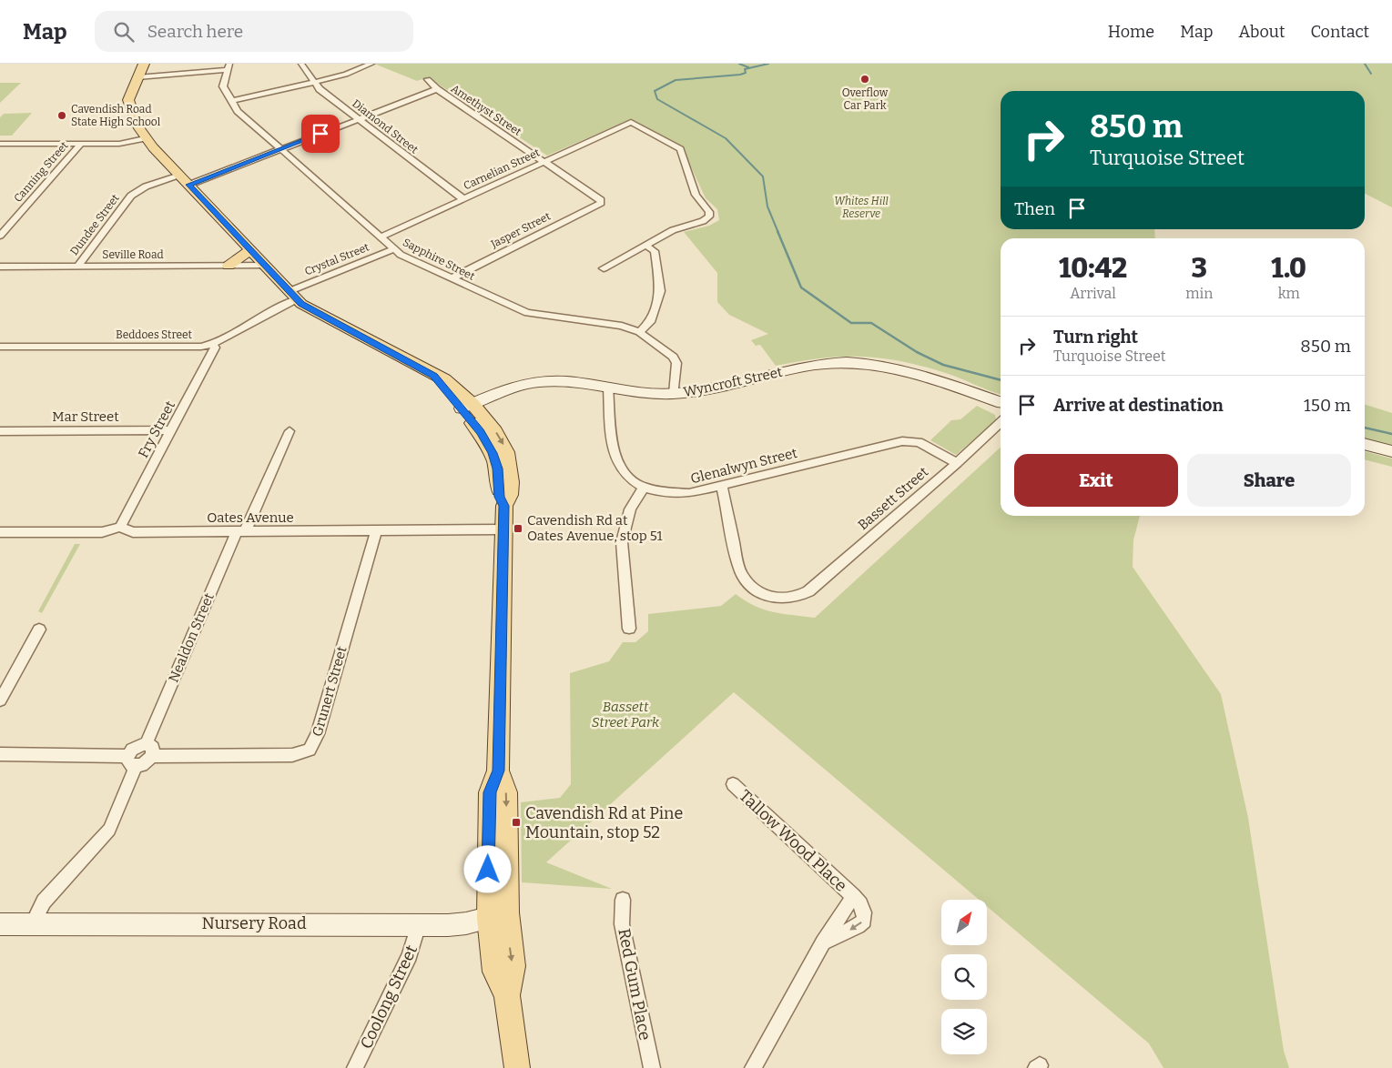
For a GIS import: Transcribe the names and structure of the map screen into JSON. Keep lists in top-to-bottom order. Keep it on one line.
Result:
{"streets":{"street":["Amethyst Street","Diamond Street","Carnelian Street","Canning Street","Dundee Street","Jasper Street","Seville Road","Crystal Street","Sapphire Street","Beddoes Street","Wyncroft Street","Mar Street","Fry Street","Glenalwyn Street","Bassett Street","Oates Avenue","Nealdon Street","Grunert Street","Tallow Wood Place","Nursery Road","Red Gum Place","Coolong Street"]},"crossings":[["Amethyst Street","Carnelian Street"],["Amethyst Street","Jasper Street"],["Diamond Street","Carnelian Street"],["Carnelian Street","Sapphire Street"],["Dundee Street","Seville Road"],["Jasper Street","Sapphire Street"],["Crystal Street","Sapphire Street"],["Crystal Street","Beddoes Street"],["Sapphire Street","Wyncroft Street"],["Beddoes Street","Fry Street"],["Wyncroft Street","Glenalwyn Street"],["Mar Street","Fry Street"],["Fry Street","Oates Avenue"],["Glenalwyn Street","Bassett Street"],["Oates Avenue","Nealdon Street"],["Oates Avenue","Grunert Street"],["Nealdon Street","Grunert Street"],["Nursery Road","Coolong Street"]],"parks":["Whites Hill Reserve","Bassett Street Park"],"places":{"other":["Overflow Car Park","Cavendish Road State High School"],"transit":["Cavendish Rd at Oates Avenue, stop 51","Cavendish Rd at Pine Mountain, stop 52"]},"north":"top right","page":{"header":"Map","search":"Search here","nav":["Home","Map","About","Contact"],"turn":["850 m","Turquoise Street"],"then":"Then","eta":["10:42","Arrival","3","min","1.0","km"],"list":[{"name":"Turn right","note":"Turquoise Street","value":"850 m"},{"name":"Arrive at destination","value":"150 m"}],"buttons":["Exit","Share"]}}
